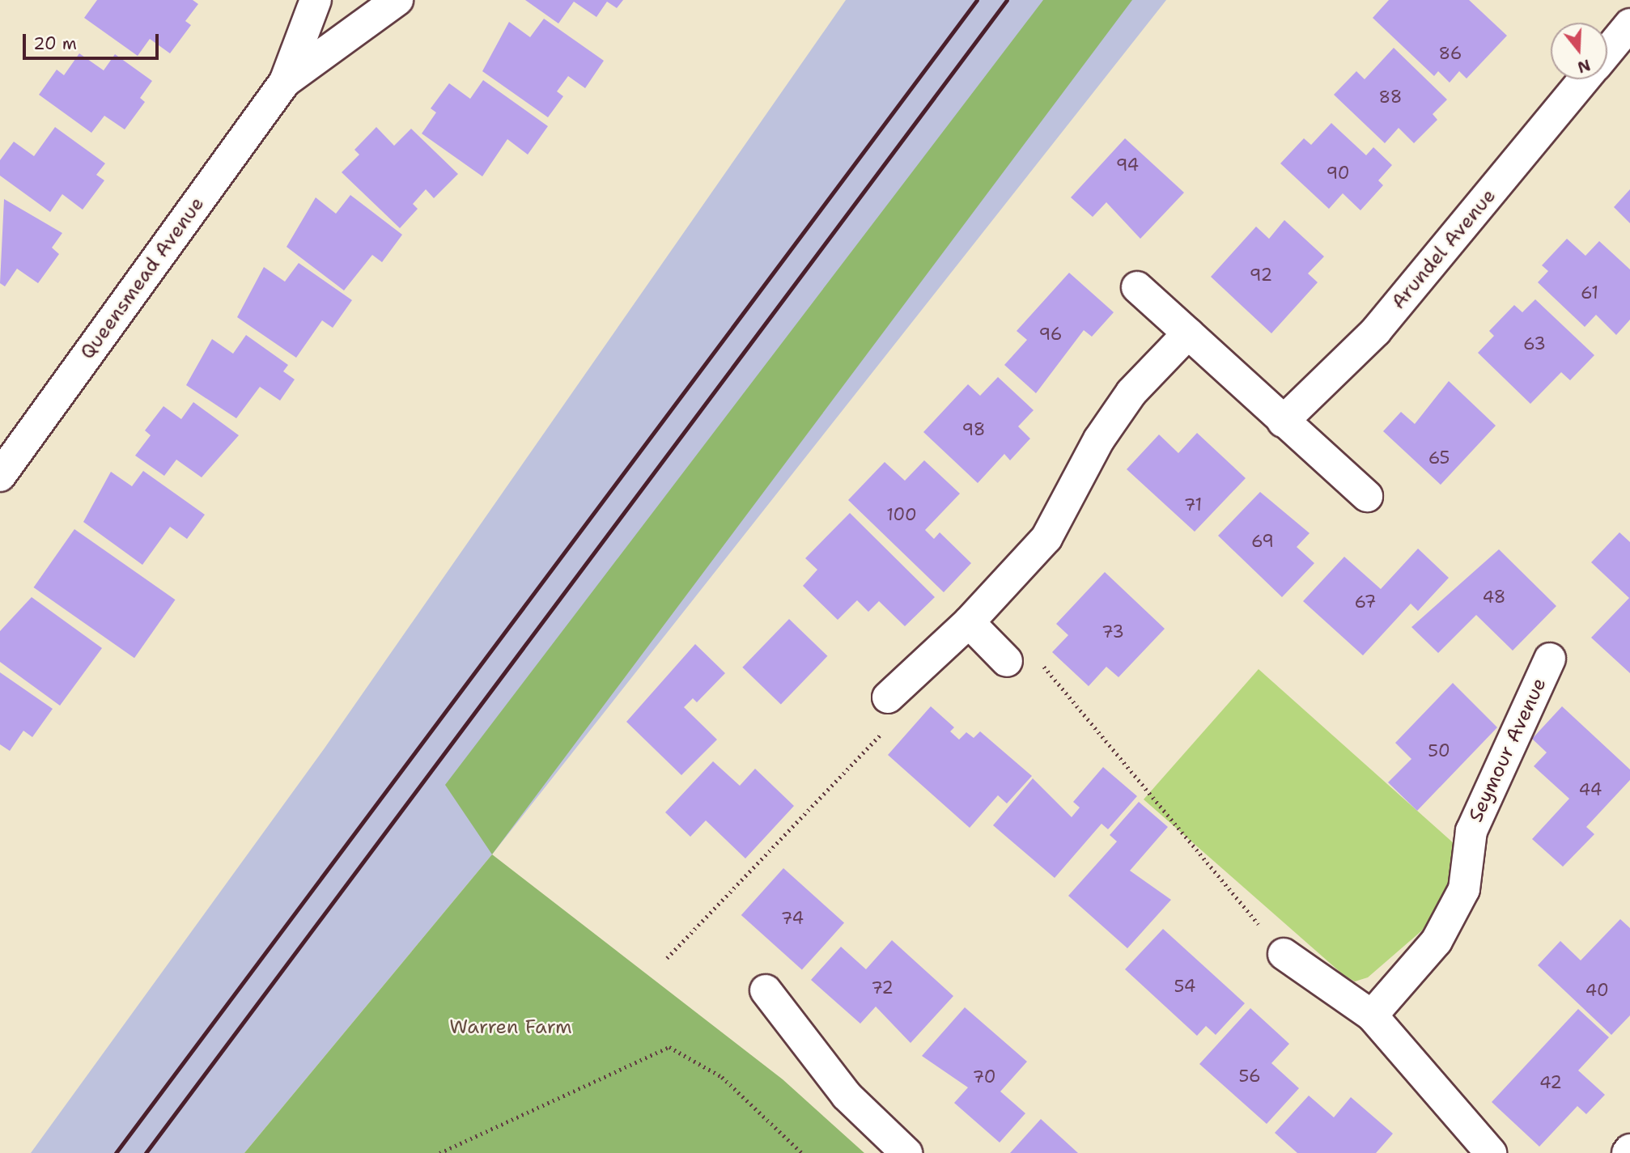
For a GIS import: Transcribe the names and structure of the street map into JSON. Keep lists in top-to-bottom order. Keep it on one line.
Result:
{"streets":{"street":["Arundel Avenue","Queensmead Avenue","Seymour Avenue"]},"parks":["Warren Farm"],"house_numbers":["86","88","94","90","92","61","96","63","98","65","71","100","69","48","67","73","50","44","74","54","72","40","56","70","42"],"scale_bar":"20 m","north":"bottom"}
